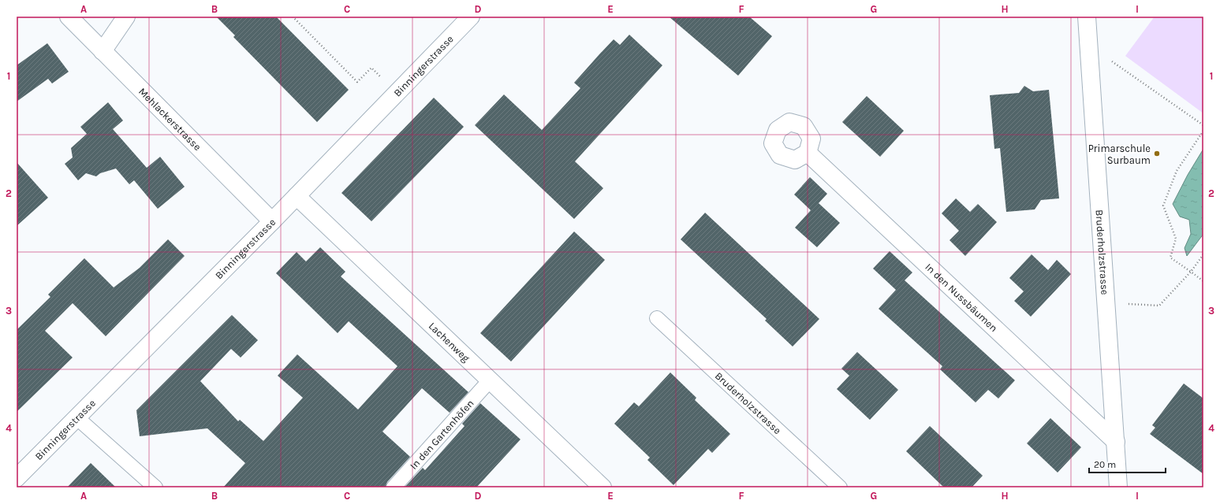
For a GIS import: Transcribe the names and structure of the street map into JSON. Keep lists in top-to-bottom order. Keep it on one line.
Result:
{"streets":{"street":["Binningerstrasse","Mehlackerstrasse","Bruderholzstrasse","In den Nussbäumen","Lachenweg"],"lane":["In den Gartenhöfen"]},"crossings":[["Binningerstrasse","Mehlackerstrasse"],["Binningerstrasse","Lachenweg"],["Bruderholzstrasse","In den Nussbäumen"],["Lachenweg","In den Gartenhöfen"]],"places":["Primarschule Surbaum"],"scale_bar":"20 m","grid":{"columns":["A","B","C","D","E","F","G","H","I"],"rows":["1","2","3","4"]}}
